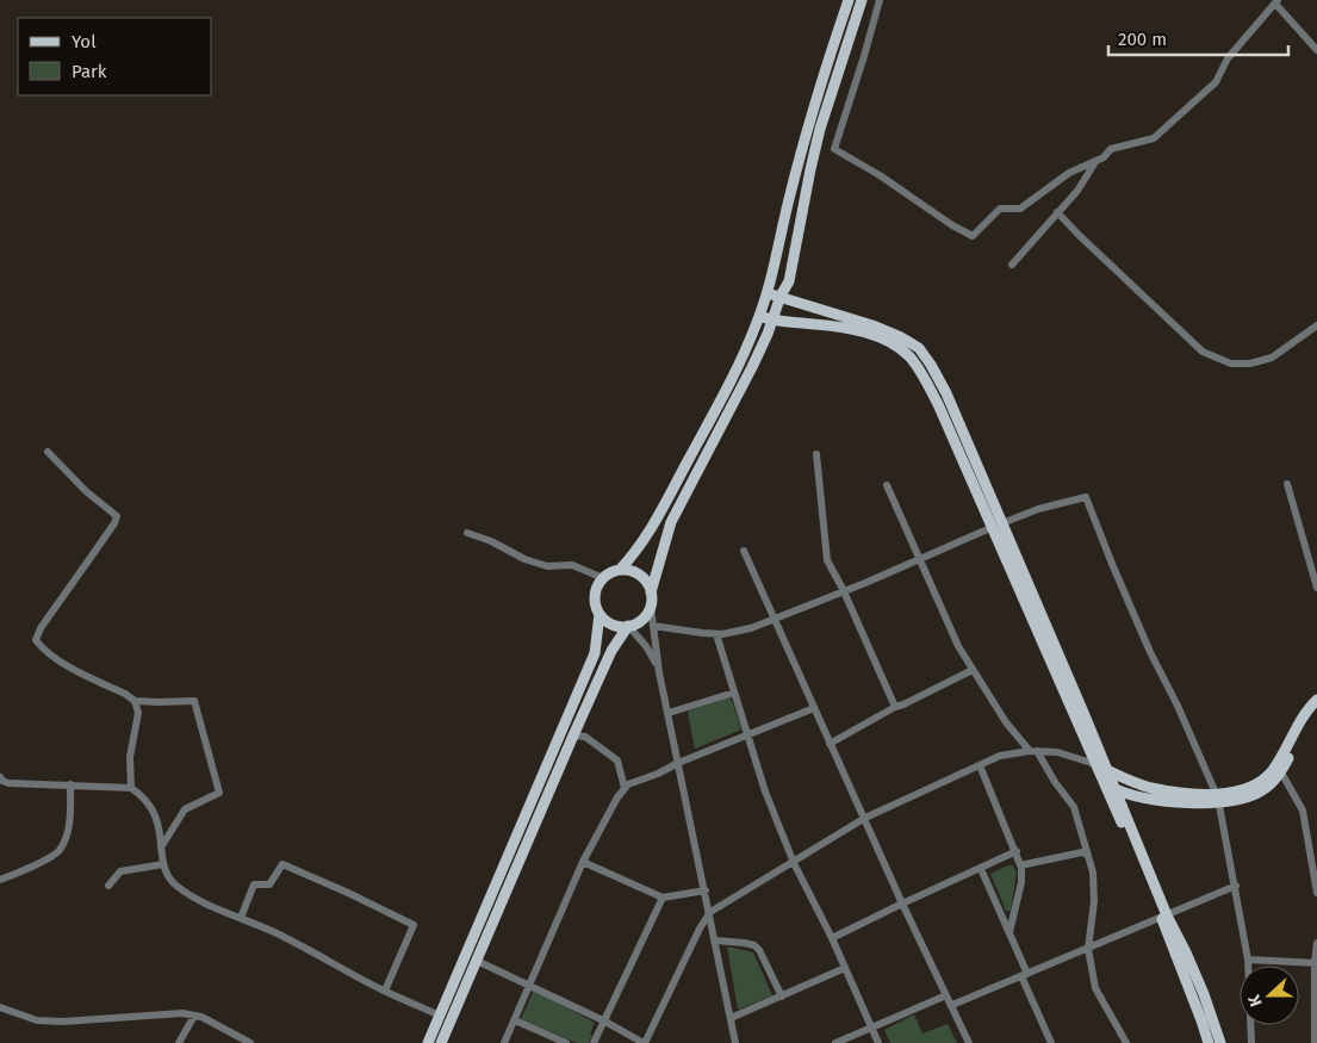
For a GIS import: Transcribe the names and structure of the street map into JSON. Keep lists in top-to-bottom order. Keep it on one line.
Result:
{"legend":["Yol","Park"],"scale_bar":"200 m","north":"left"}
